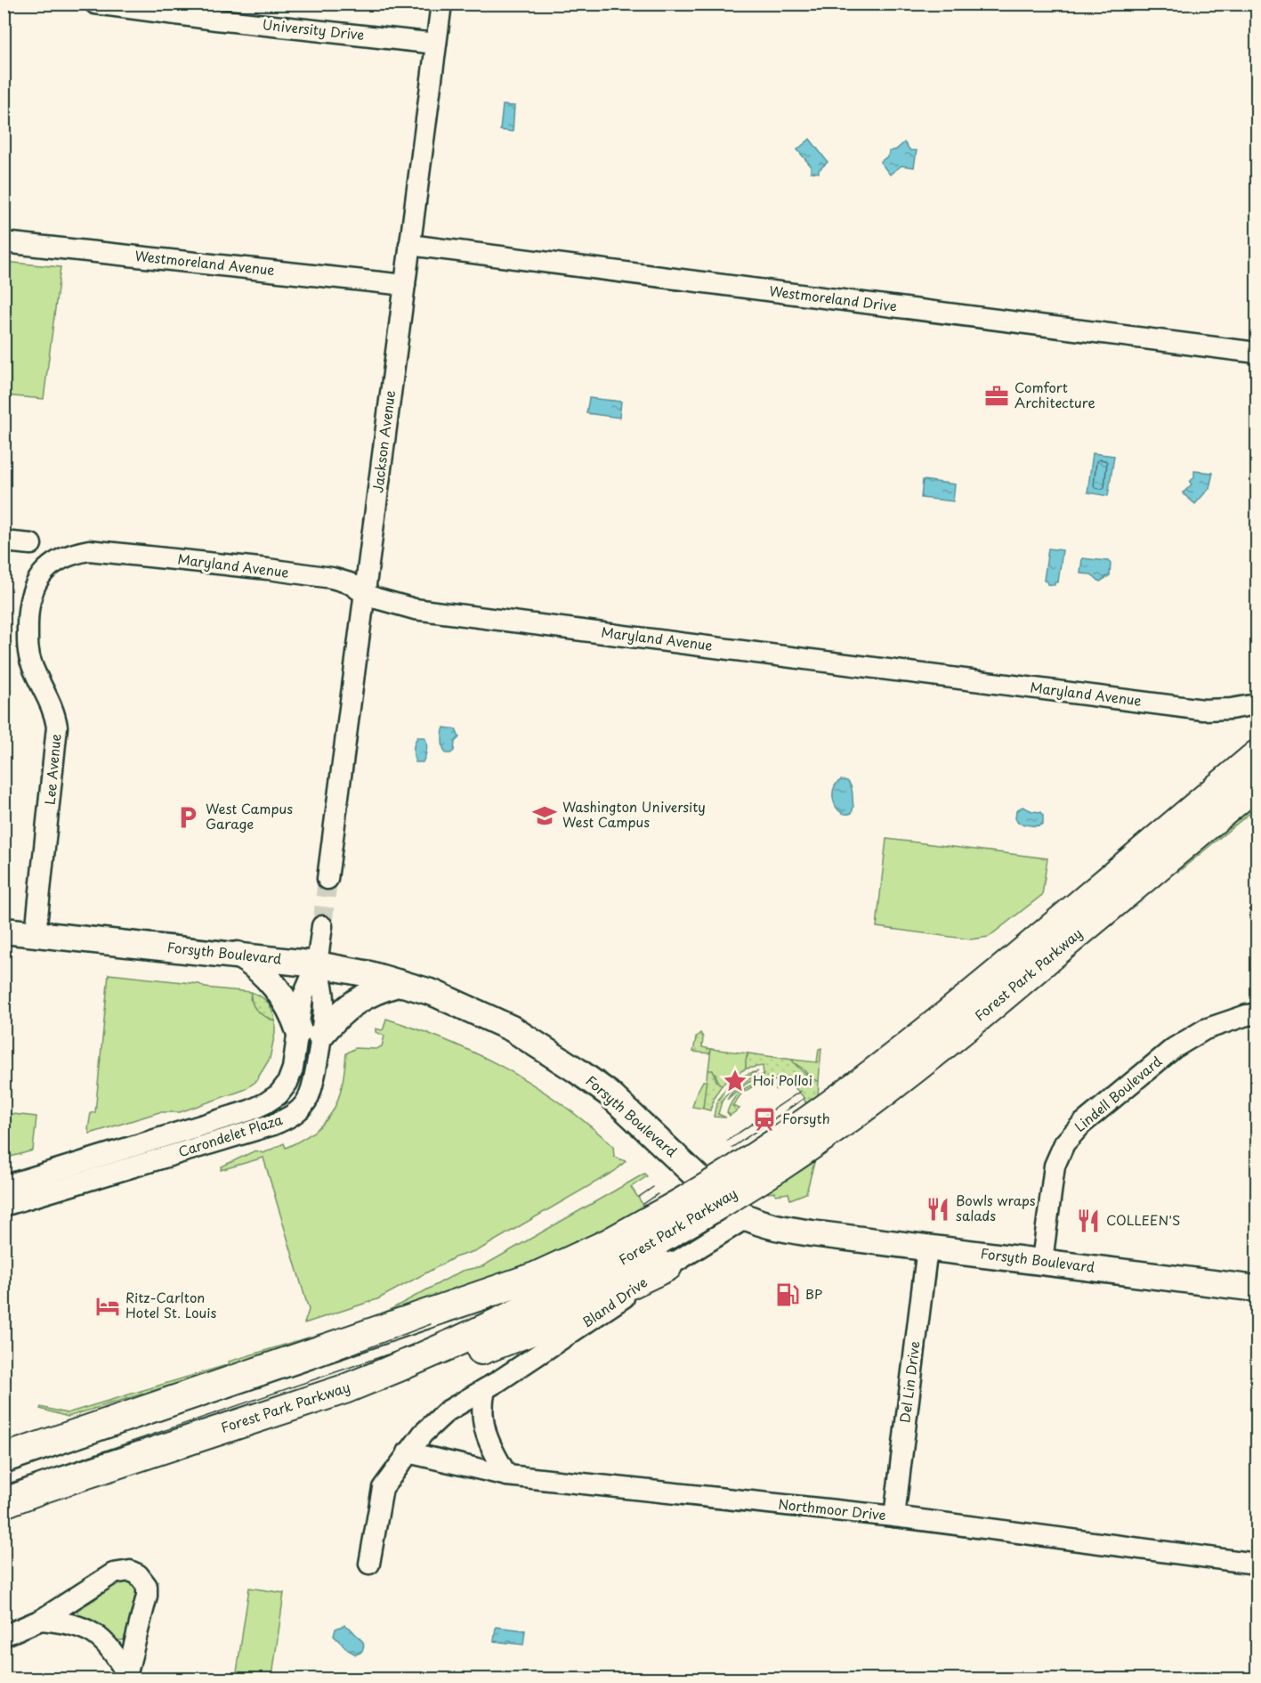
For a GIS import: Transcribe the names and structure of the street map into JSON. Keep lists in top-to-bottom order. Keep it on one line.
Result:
{"streets":{"highway":["Forest Park Parkway"],"main road":["Forsyth Boulevard"],"street":["University Drive","Westmoreland Avenue","Westmoreland Drive","Jackson Avenue","Maryland Avenue","Lee Avenue","Lindell Boulevard","Carondelet Plaza","Bland Drive","Del Lin Drive","Northmoor Drive"]},"crossings":[["University Drive","Jackson Avenue"],["Westmoreland Avenue","Jackson Avenue"],["Westmoreland Drive","Jackson Avenue"],["Jackson Avenue","Maryland Avenue"],["Maryland Avenue","Lee Avenue"],["Lee Avenue","Forsyth Boulevard"],["Forsyth Boulevard","Lindell Boulevard"],["Forsyth Boulevard","Carondelet Plaza"],["Forsyth Boulevard","Bland Drive"],["Forsyth Boulevard","Del Lin Drive"],["Bland Drive","Northmoor Drive"],["Del Lin Drive","Northmoor Drive"]],"places":{"office":["Comfort Architecture"],"school or university":["Washington University West Campus"],"parking":["West Campus Garage"],"place":["Hoi Polloi"],"station":["Forsyth"],"restaurant":["Bowls wraps salads","COLLEEN'S"],"fuel station":["BP"],"hotel":["Ritz-Carlton Hotel St. Louis"]}}
